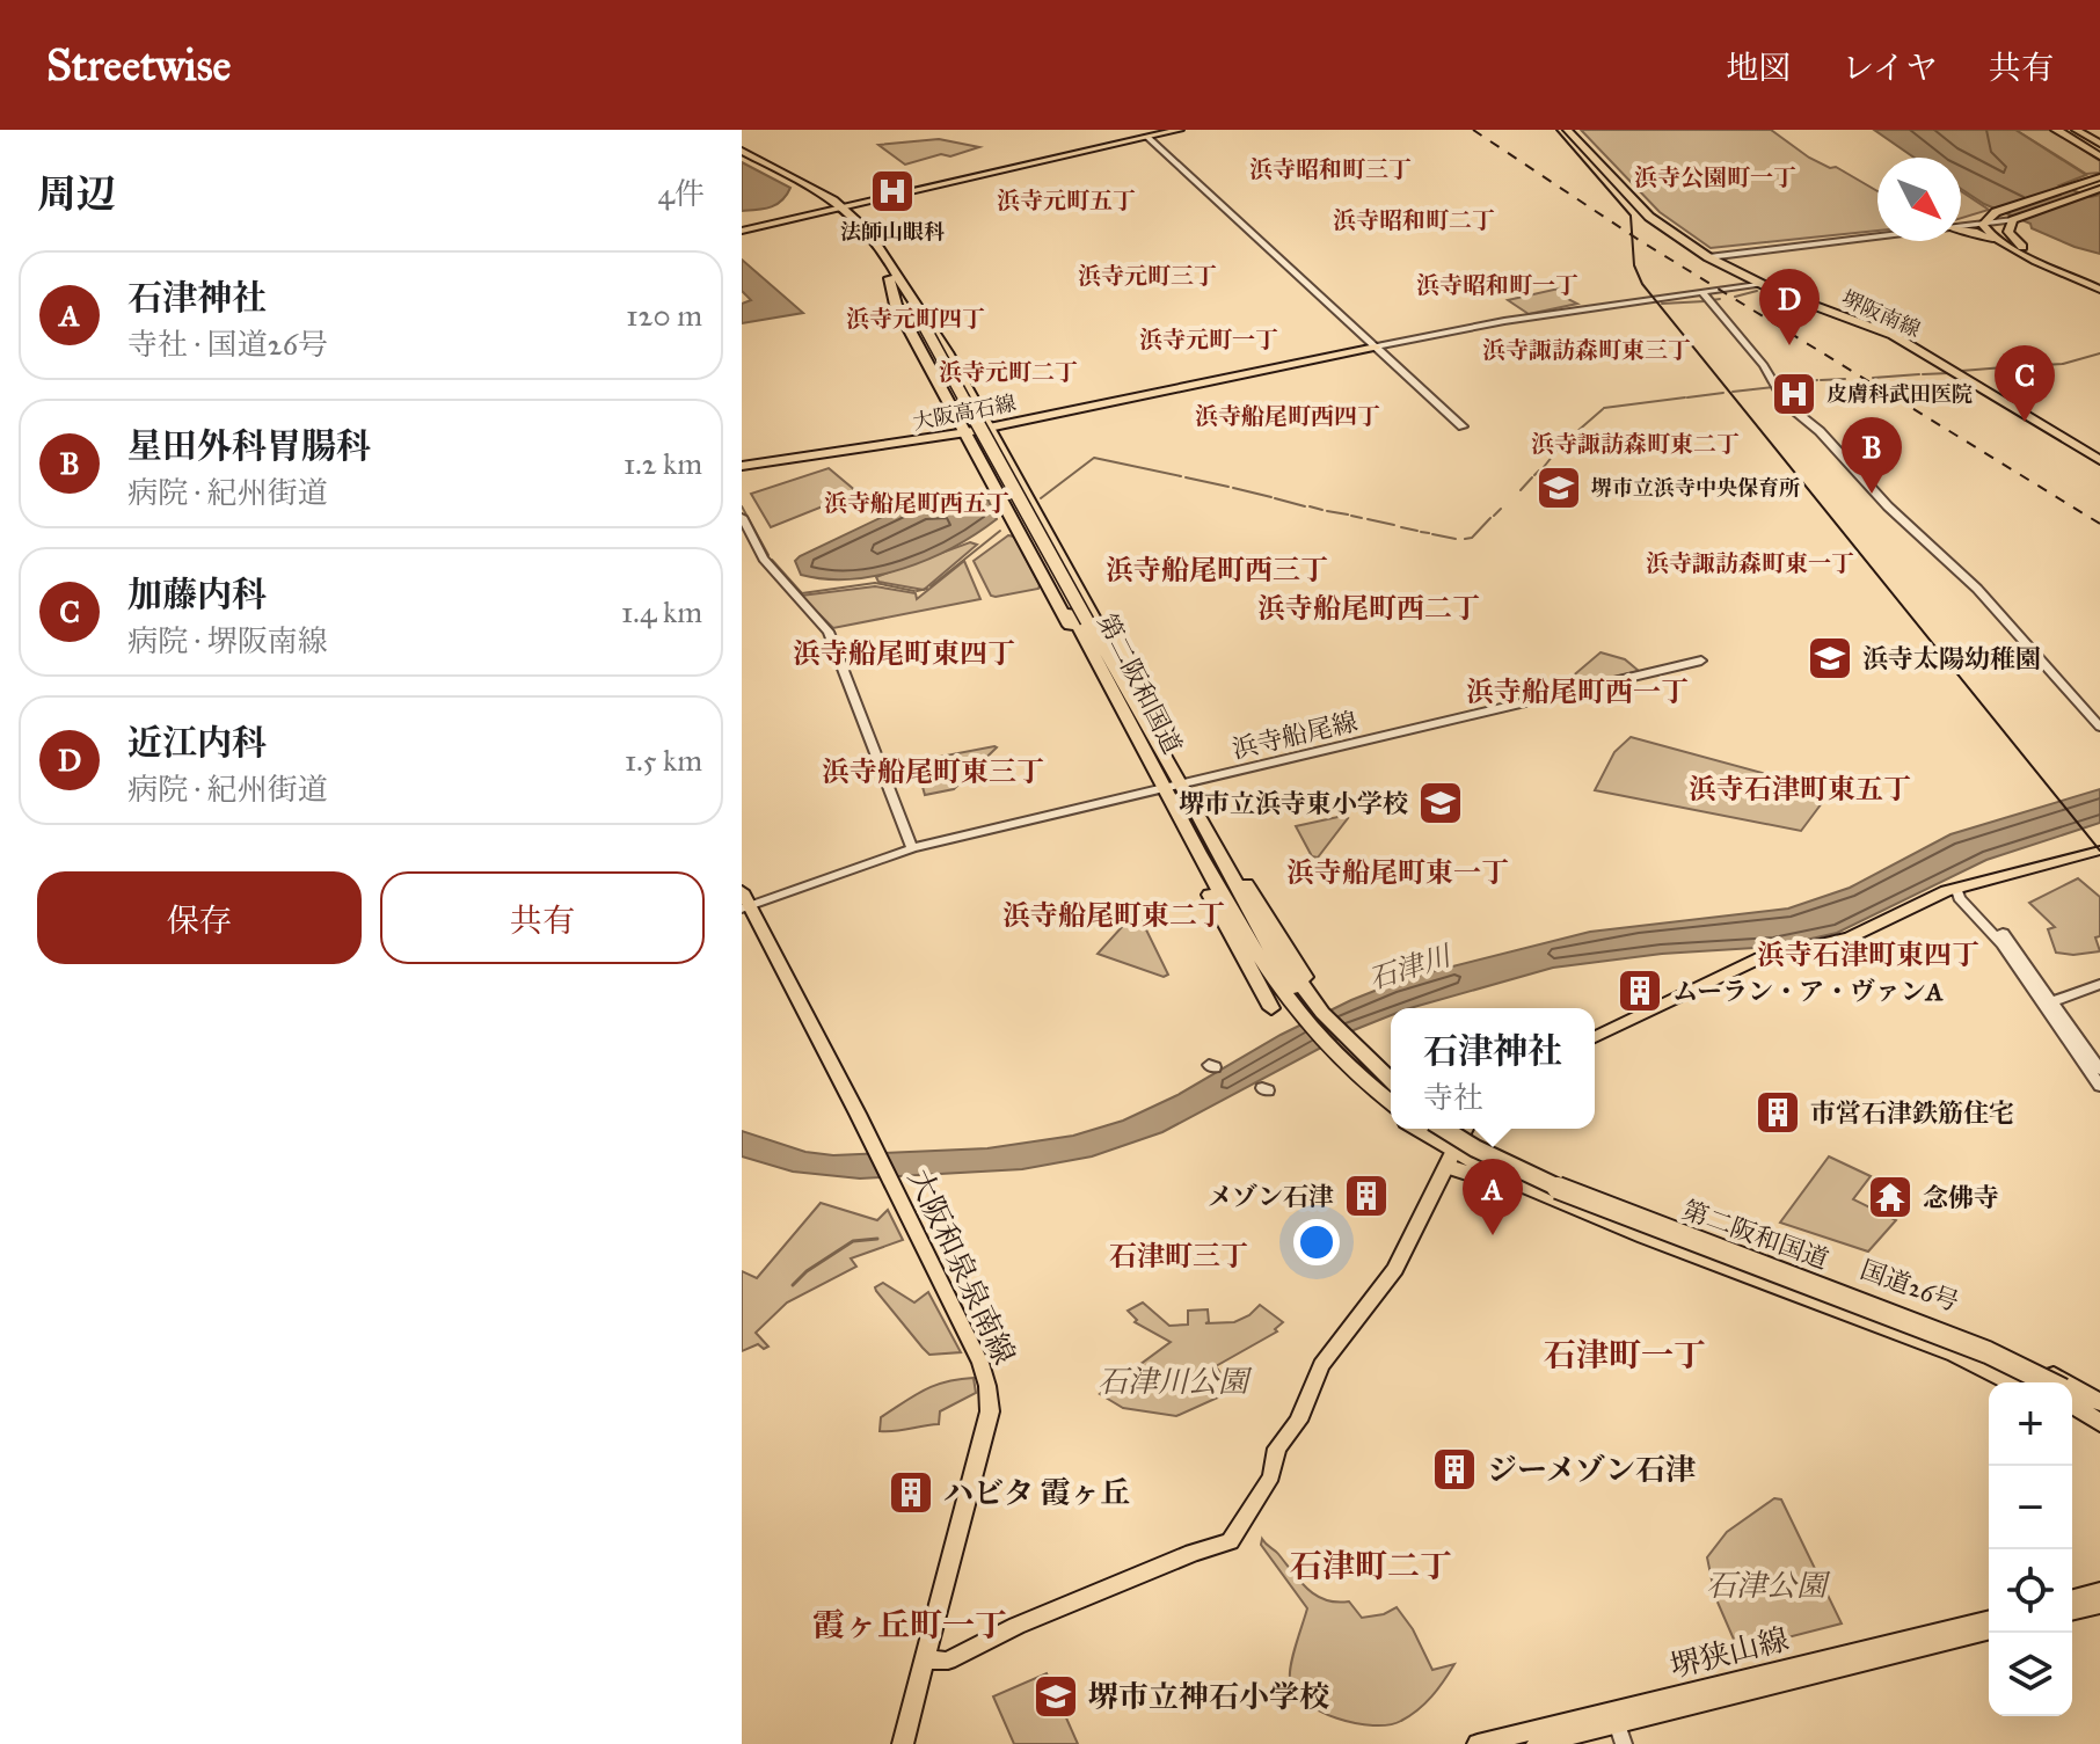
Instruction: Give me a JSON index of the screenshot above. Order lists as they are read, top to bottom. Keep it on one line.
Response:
{"streets":{"highway":["第二阪和国道","国道26号"],"main road":["堺阪南線","大阪高石線","大阪和泉泉南線","堺狭山線"],"street":["浜寺船尾線"]},"crossings":[["第二阪和国道","浜寺船尾線"],["浜寺船尾線","大阪和泉泉南線"]],"districts":["浜寺昭和町三丁","浜寺公園町一丁","浜寺元町五丁","浜寺昭和町二丁","浜寺元町三丁","浜寺昭和町一丁","浜寺元町四丁","浜寺元町一丁","浜寺諏訪森町東三丁","浜寺元町二丁","浜寺船尾町西四丁","浜寺諏訪森町東二丁","浜寺船尾町西五丁","浜寺諏訪森町東一丁","浜寺船尾町西三丁","浜寺船尾町西二丁","浜寺船尾町東四丁","浜寺船尾町西一丁","浜寺船尾町東三丁","浜寺石津町東五丁","浜寺船尾町東一丁","浜寺船尾町東二丁","浜寺石津町東四丁","石津町三丁","石津町一丁","石津町二丁","霞ヶ丘町一丁"],"water":["石津川"],"parks":["石津川公園","石津公園"],"places":{"hospital":["法師山眼科","皮膚科武田医院"],"school or university":["堺市立浜寺中央保育所","浜寺太陽幼稚園","堺市立浜寺東小学校","堺市立神石小学校"],"building":["ムーラン・ア・ヴァンA","市営石津鉄筋住宅","メゾン石津","ジーメゾン石津","ハビタ 霞ヶ丘"],"temple":["念佛寺"]},"north":"bottom right","page":{"header":"Streetwise","nav":["地図","レイヤ","共有"],"heading":["周辺","4件"],"list":[{"mark":"A","name":"石津神社","note":"寺社 · 国道26号","value":"120 m"},{"mark":"B","name":"星田外科胃腸科","note":"病院 · 紀州街道","value":"1.2 km"},{"mark":"C","name":"加藤内科","note":"病院 · 堺阪南線","value":"1.4 km"},{"mark":"D","name":"近江内科","note":"病院 · 紀州街道","value":"1.5 km"}],"pins":["D","C","B","A"],"buttons":["保存","共有"],"popup":["石津神社","寺社"],"map_buttons":["+","−"]}}
